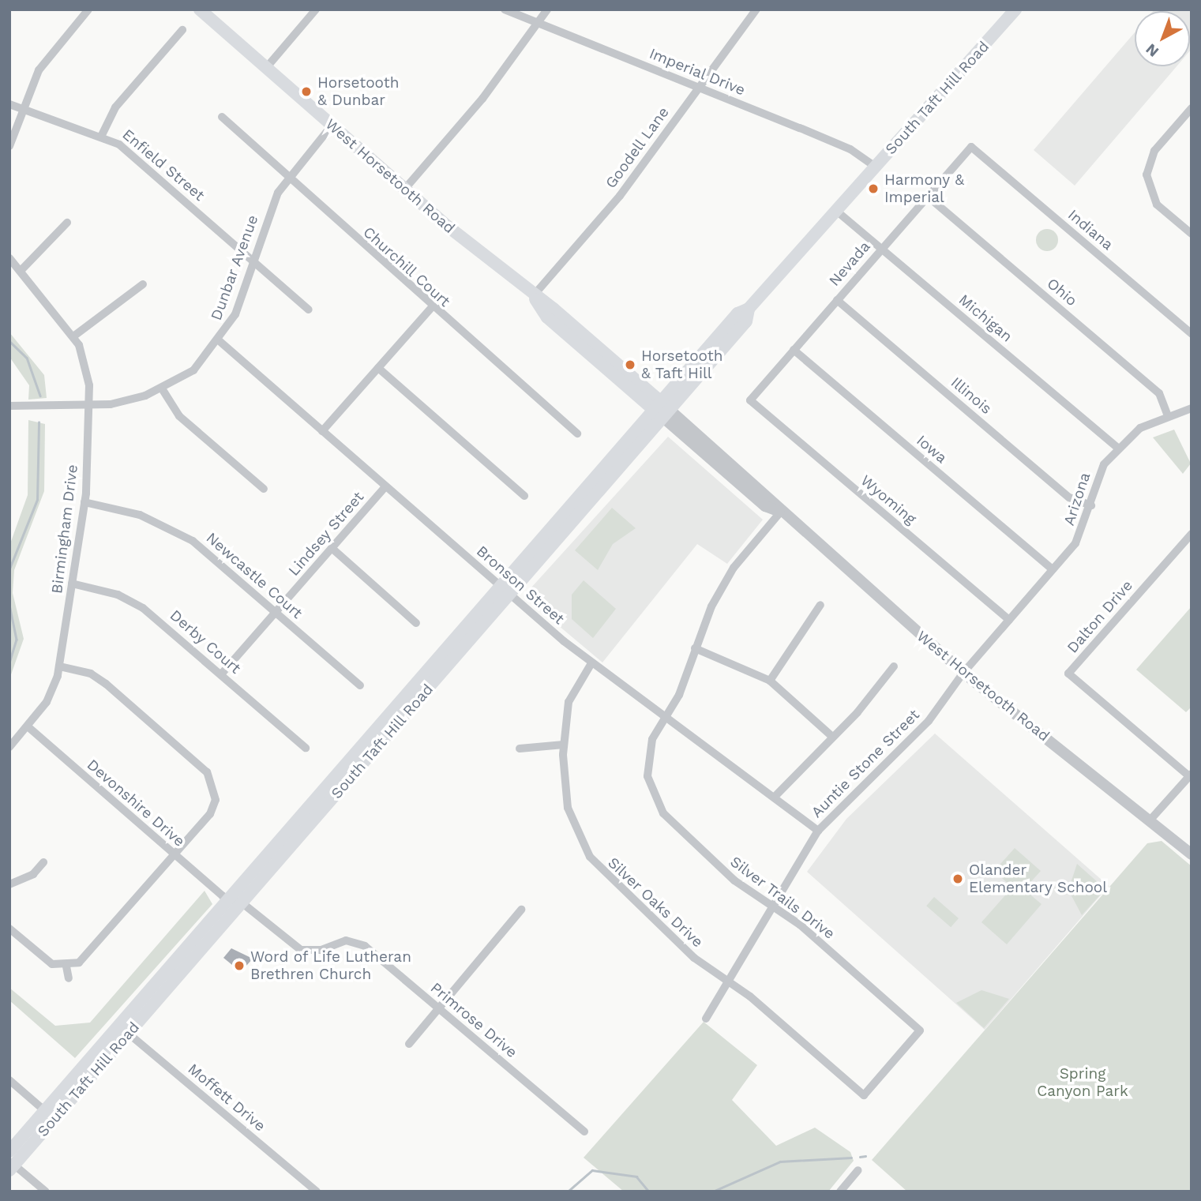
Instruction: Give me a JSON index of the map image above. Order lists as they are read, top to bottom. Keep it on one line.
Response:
{"streets":{"main road":["South Taft Hill Road","West Horsetooth Road"],"street":["Imperial Drive","Goodell Lane","Enfield Street","Indiana","Nevada","Churchill Court","Dunbar Avenue","Ohio","Michigan","Illinois","Iowa","Arizona","Wyoming","Birmingham Drive","Lindsey Street","Newcastle Court","Bronson Street","Dalton Drive","Derby Court","Auntie Stone Street","Devonshire Drive","Silver Trails Drive","Silver Oaks Drive","Primrose Drive","Moffett Drive"]},"crossings":[["Imperial Drive","South Taft Hill Road"],["Imperial Drive","Goodell Lane"],["South Taft Hill Road","West Horsetooth Road"],["South Taft Hill Road","Michigan"],["South Taft Hill Road","Bronson Street"],["South Taft Hill Road","Devonshire Drive"],["South Taft Hill Road","Primrose Drive"],["South Taft Hill Road","Moffett Drive"],["Goodell Lane","West Horsetooth Road"],["Enfield Street","Dunbar Avenue"],["West Horsetooth Road","Dunbar Avenue"],["West Horsetooth Road","Arizona"],["West Horsetooth Road","Auntie Stone Street"],["West Horsetooth Road","Silver Trails Drive"],["Indiana","Nevada"],["Nevada","Ohio"],["Nevada","Michigan"],["Nevada","Illinois"],["Nevada","Iowa"],["Nevada","Wyoming"],["Churchill Court","Dunbar Avenue"],["Dunbar Avenue","Birmingham Drive"],["Dunbar Avenue","Bronson Street"],["Ohio","Arizona"],["Michigan","Arizona"],["Illinois","Arizona"],["Iowa","Arizona"],["Arizona","Wyoming"],["Arizona","Auntie Stone Street"],["Birmingham Drive","Newcastle Court"],["Birmingham Drive","Derby Court"],["Birmingham Drive","Devonshire Drive"],["Lindsey Street","Newcastle Court"],["Lindsey Street","Bronson Street"],["Lindsey Street","Derby Court"],["Bronson Street","Auntie Stone Street"],["Bronson Street","Silver Trails Drive"],["Bronson Street","Silver Oaks Drive"],["Auntie Stone Street","Silver Trails Drive"],["Auntie Stone Street","Silver Oaks Drive"],["Devonshire Drive","Primrose Drive"],["Silver Trails Drive","Silver Oaks Drive"]],"parks":["Spring Canyon Park"],"places":["Horsetooth & Dunbar","Harmony & Imperial","Horsetooth & Taft Hill","Olander Elementary School","Word of Life Lutheran Brethren Church"],"north":"bottom left"}
